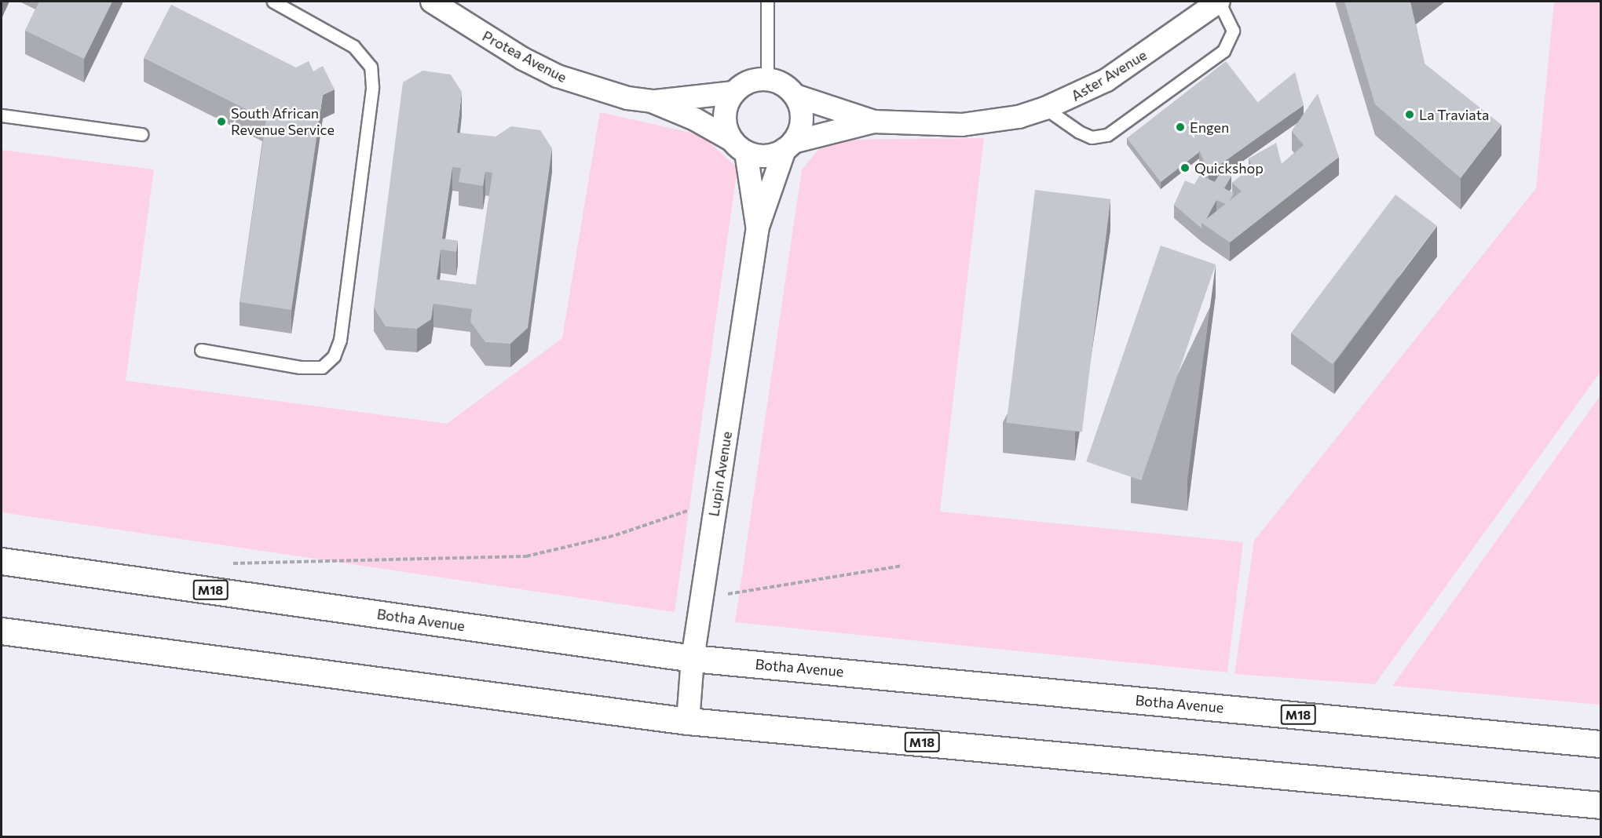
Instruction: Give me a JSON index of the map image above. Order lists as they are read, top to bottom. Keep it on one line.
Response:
{"streets":{"main road":["M18","Botha Avenue"],"street":["Protea Avenue","Aster Avenue","Lupin Avenue"]},"crossings":[["Protea Avenue","Aster Avenue"],["Protea Avenue","Lupin Avenue"],["Aster Avenue","Lupin Avenue"],["Lupin Avenue","M18"],["Lupin Avenue","Botha Avenue"]],"places":["La Traviata","South African Revenue Service","Engen","Quickshop"]}
